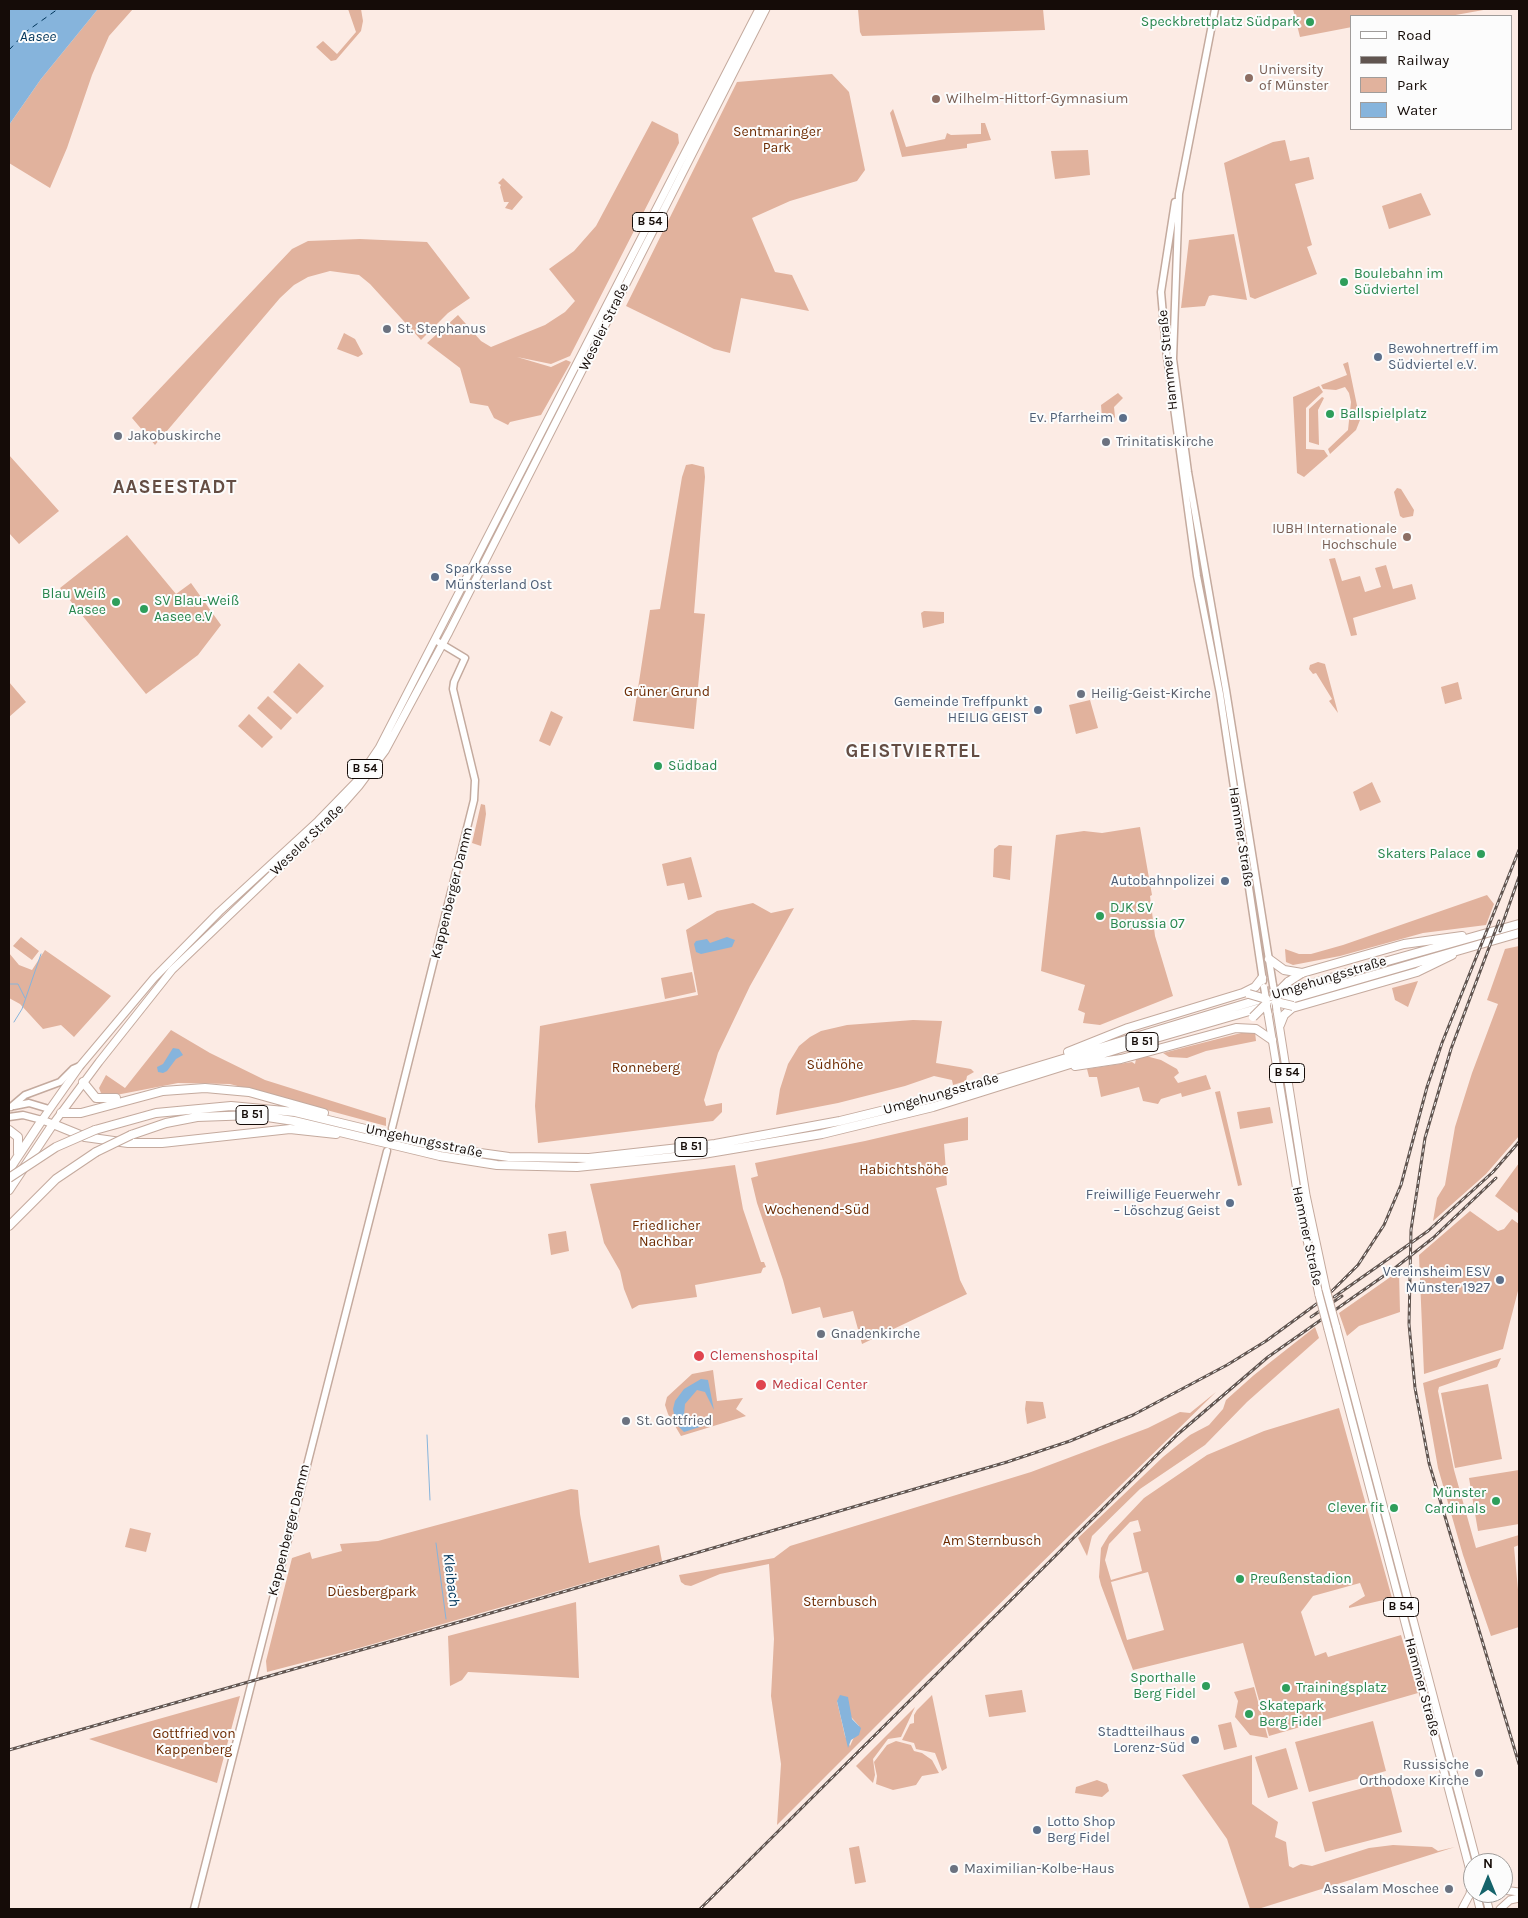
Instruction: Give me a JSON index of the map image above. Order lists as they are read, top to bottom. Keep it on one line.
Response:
{"streets":{"highway":["Umgehungsstraße","B 51"],"main road":["B 54","Weseler Straße","Hammer Straße","Kappenberger Damm"]},"crossings":[["B 54","Weseler Straße"],["Weseler Straße","Kappenberger Damm"],["Umgehungsstraße","B 51"]],"districts":["AASEESTADT","GEISTVIERTEL"],"water":["Aasee","Kleibach"],"parks":["Sentmaringer Park","Grüner Grund","Südhöhe","Ronneberg","Habichtshöhe","Wochenend-Süd","Friedlicher Nachbar","Am Sternbusch","Düesbergpark","Sternbusch","Gottfried von Kappenberg"],"places":["Speckbrettplatz Südpark","University of Münster","Wilhelm-Hittorf-Gymnasium","Boulebahn im Südviertel","St. Stephanus","Bewohnertreff im Südviertel e.V.","Ballspielplatz","Ev. Pfarrheim","Jakobuskirche","Trinitatiskirche","IUBH Internationale Hochschule","Sparkasse Münsterland Ost","Blau Weiß Aasee","SV Blau-Weiß Aasee e.V","Heilig-Geist-Kirche","Gemeinde Treffpunkt HEILIG GEIST","Südbad","Skaters Palace","Autobahnpolizei","DJK SV Borussia 07","Freiwillige Feuerwehr – Löschzug Geist","Vereinsheim ESV Münster 1927","Gnadenkirche","Clemenshospital","Medical Center","St. Gottfried","Münster Cardinals","Clever fit","Preußenstadion","Sporthalle Berg Fidel","Trainingsplatz","Skatepark Berg Fidel","Stadtteilhaus Lorenz-Süd","Russische Orthodoxe Kirche","Lotto Shop Berg Fidel","Maximilian-Kolbe-Haus","Assalam Moschee"],"legend":["Road","Railway","Park","Water"],"north":"top"}
